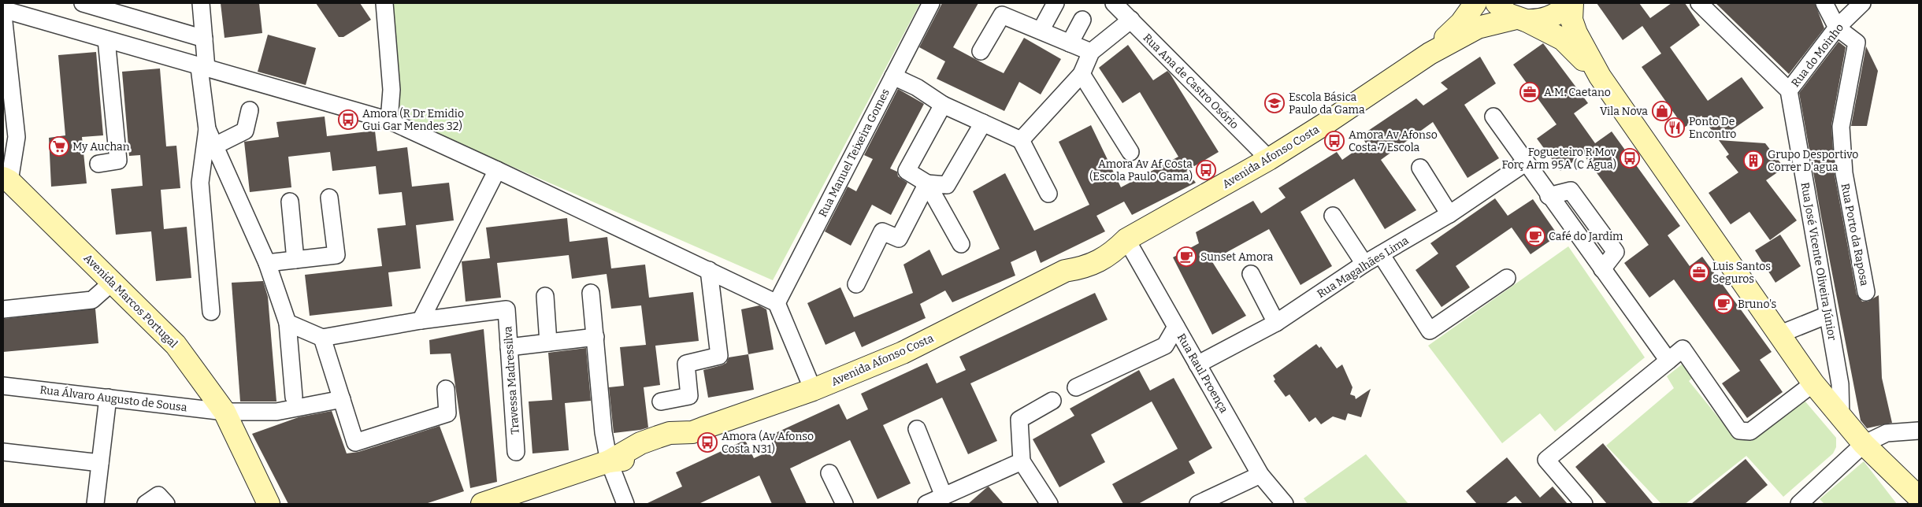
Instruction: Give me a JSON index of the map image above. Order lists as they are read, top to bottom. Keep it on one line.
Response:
{"streets":{"main road":["Avenida Afonso Costa","Avenida Marcos Portugal"],"street":["Rua do Moinho","Rua Ana de Castro Osório","Rua Manuel Teixeira Gomes","Rua Porto da Raposa","Rua José Vicente Oliveira Júnior","Rua Magalhães Lima","Rua Raul Proença","Travessa Madressilva","Rua Álvaro Augusto de Sousa"]},"crossings":[["Rua do Moinho","Rua Porto da Raposa"],["Rua do Moinho","Rua José Vicente Oliveira Júnior"],["Rua Ana de Castro Osório","Avenida Afonso Costa"],["Avenida Afonso Costa","Rua Raul Proença"],["Rua Magalhães Lima","Rua Raul Proença"],["Avenida Marcos Portugal","Rua Álvaro Augusto de Sousa"]],"places":{"office":["A.M. Caetano","Luis Santos Seguros"],"school or university":["Escola Básica Paulo da Gama"],"shop":["Vila Nova"],"bus stop":["Amora (R Dr Emidio Gui Gar Mendes 32)","Amora Av Afonso Costa 7 Escola","Fogueteiro R Mov Forç Arm 95A (C Água)","Amora Av Af Costa (Escola Paulo Gama)","Amora (Av Afonso Costa N31)"],"restaurant":["Ponto De Encontro"],"supermarket":["My Auchan"],"building":["Grupo Desportivo Correr D'agua"],"cafe":["Café do Jardim","Sunset Amora","Bruno's"]}}
